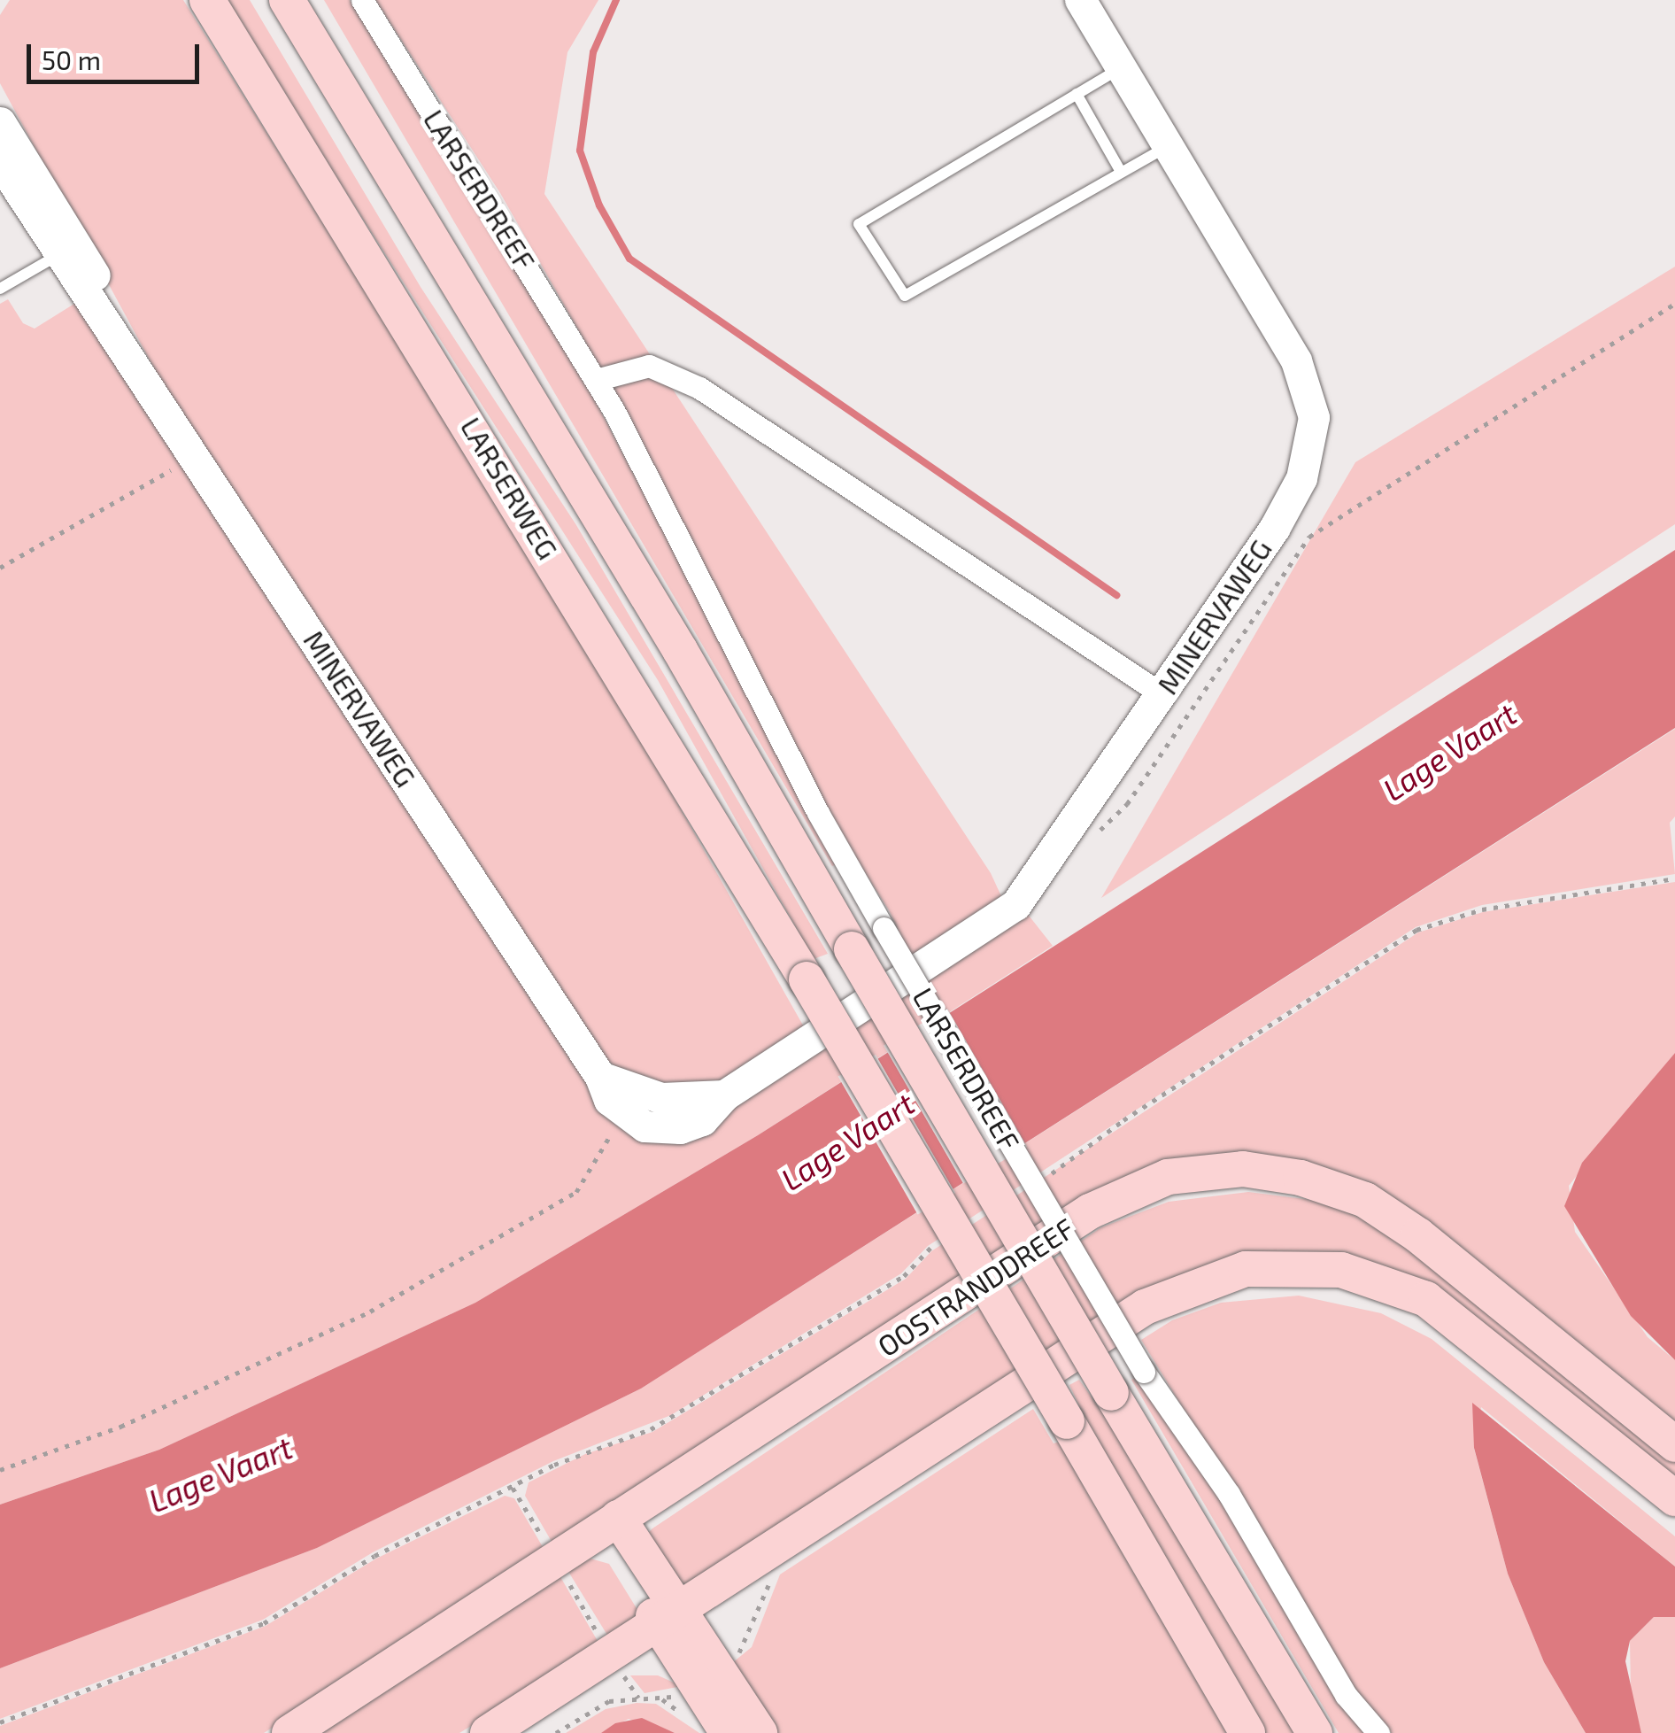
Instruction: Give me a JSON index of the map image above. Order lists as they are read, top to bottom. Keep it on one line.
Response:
{"streets":{"main road":["LARSERDREEF","LARSERWEG","OOSTRANDDREEF"],"street":["MINERVAWEG"]},"crossings":[["LARSERDREEF","LARSERWEG"]],"water":["Lage Vaart"],"scale_bar":"50 m"}
